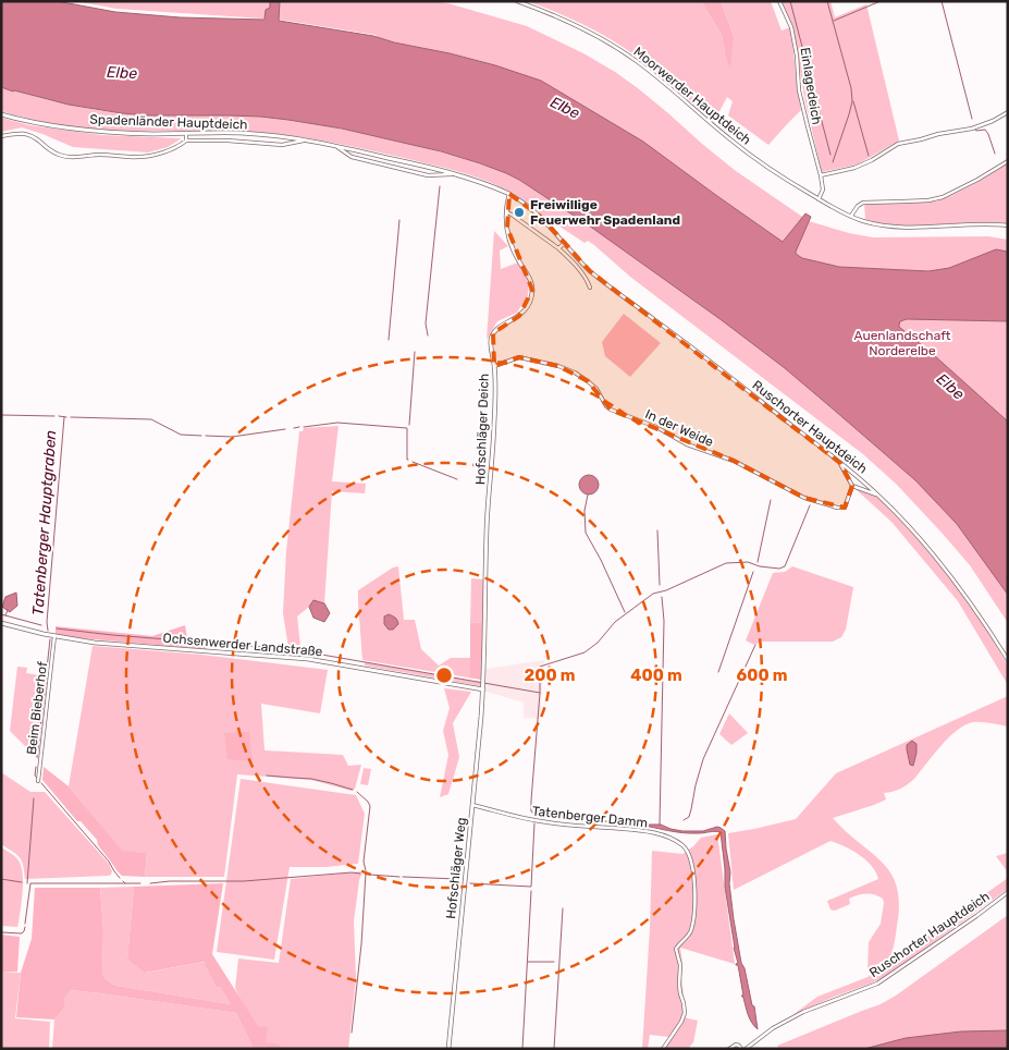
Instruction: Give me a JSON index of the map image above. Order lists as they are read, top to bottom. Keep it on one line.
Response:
{"streets":{"street":["Einlagedeich","Moorwerder Hauptdeich","Spadenländer Hauptdeich","Ruschorter Hauptdeich","In der Weide","Hofschläger Deich","Ochsenwerder Landstraße","Beim Bieberhof","Tatenberger Damm","Hofschläger Weg"]},"crossings":[["Spadenländer Hauptdeich","Ruschorter Hauptdeich"],["Spadenländer Hauptdeich","Hofschläger Deich"],["Ruschorter Hauptdeich","Hofschläger Deich"],["In der Weide","Hofschläger Deich"],["Hofschläger Deich","Ochsenwerder Landstraße"],["Hofschläger Deich","Hofschläger Weg"],["Ochsenwerder Landstraße","Beim Bieberhof"],["Ochsenwerder Landstraße","Hofschläger Weg"],["Tatenberger Damm","Hofschläger Weg"]],"water":["Elbe","Tatenberger Hauptgraben"],"parks":["Auenlandschaft Norderelbe"],"places":["Freiwillige Feuerwehr Spadenland"],"rings":["200 m","400 m","600 m"]}
